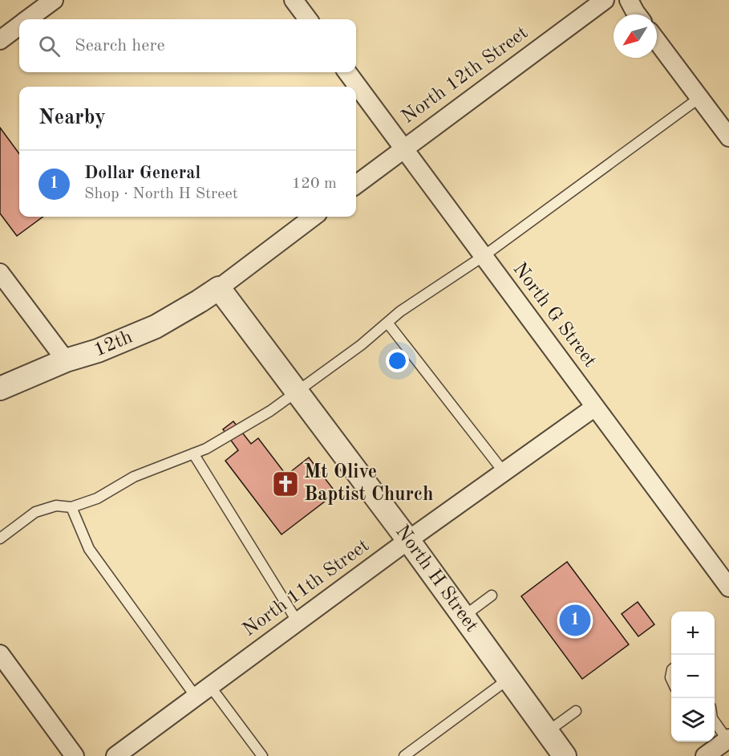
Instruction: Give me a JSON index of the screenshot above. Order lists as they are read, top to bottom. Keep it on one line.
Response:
{"streets":{"street":["North 12th Street","North G Street","12th","North H Street","North 11th Street"]},"crossings":[["North 12th Street","North G Street"],["North G Street","North 11th Street"],["12th","North H Street"],["North H Street","North 11th Street"]],"places":{"church":["Mt Olive Baptist Church"]},"north":"bottom left","page":{"search":"Search here","heading":"Nearby","list":[{"mark":"1","name":"Dollar General","note":"Shop · North H Street","value":"120 m"}],"pins":"1","map_buttons":["+","−"]}}
